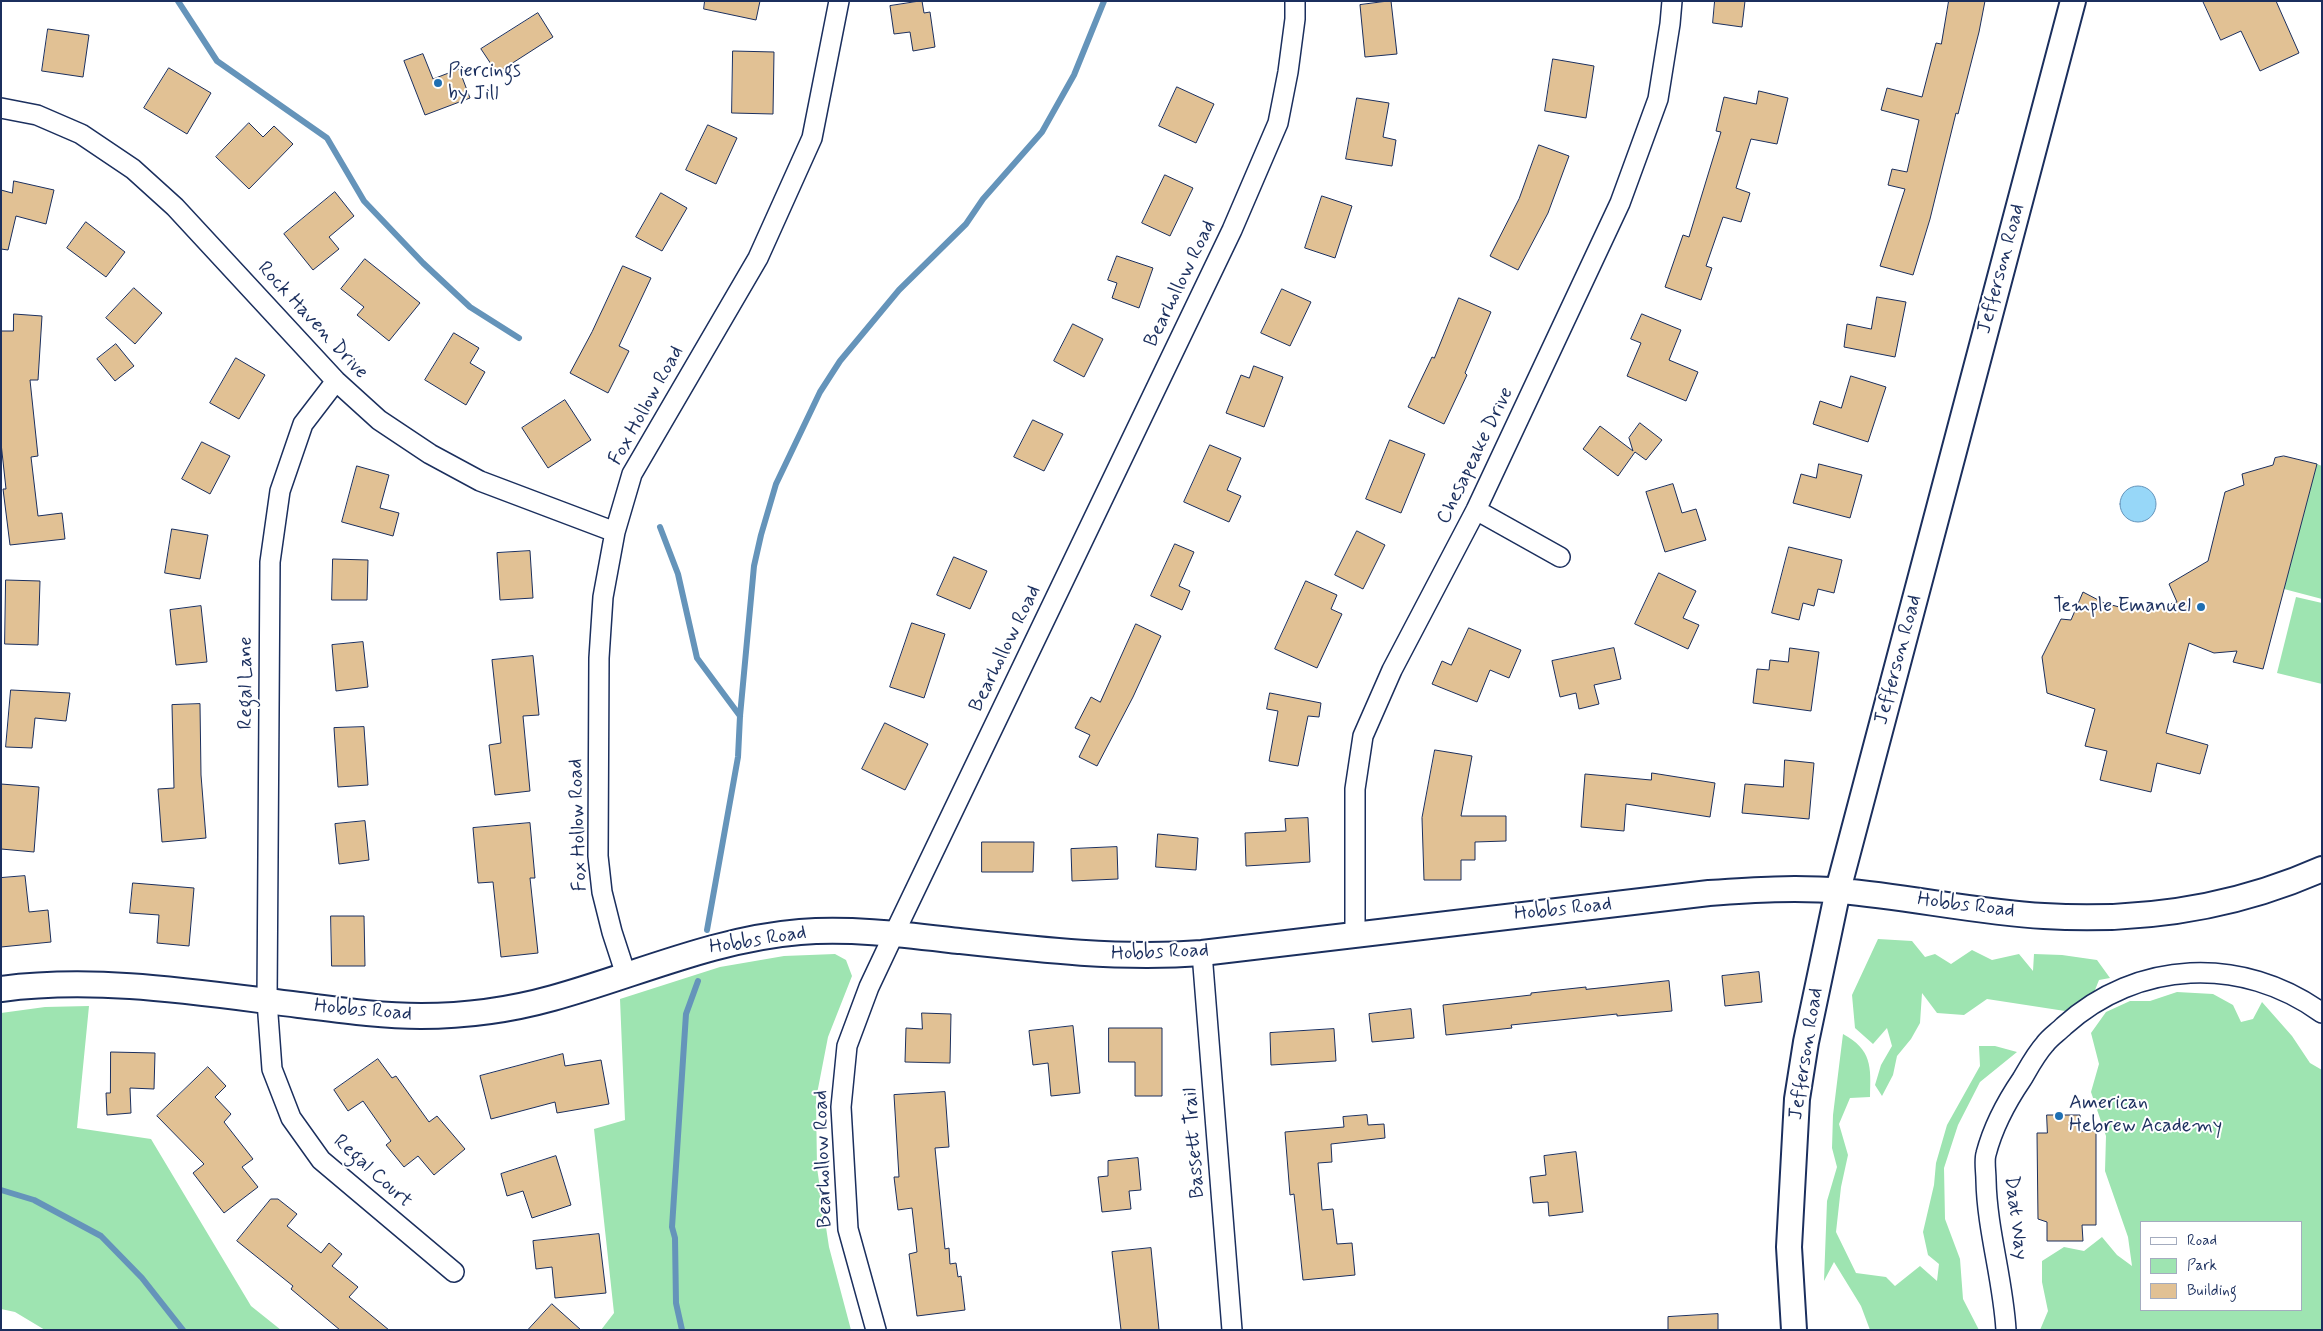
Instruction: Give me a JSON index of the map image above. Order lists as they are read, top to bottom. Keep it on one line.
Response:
{"streets":{"street":["Jefferson Road","Bearhollow Road","Rock Haven Drive","Fox Hollow Road","Chesapeake Drive","Regal Lane","Hobbs Road","Bassett Trail","Regal Court","Daat Way"]},"crossings":[["Jefferson Road","Hobbs Road"],["Bearhollow Road","Hobbs Road"],["Rock Haven Drive","Fox Hollow Road"],["Rock Haven Drive","Regal Lane"],["Fox Hollow Road","Hobbs Road"],["Chesapeake Drive","Hobbs Road"],["Regal Lane","Hobbs Road"],["Regal Lane","Regal Court"],["Hobbs Road","Bassett Trail"],["Hobbs Road","Regal Court"]],"places":["Piercings by Jill","Temple Emanuel","American Hebrew Academy"],"legend":["Road","Park","Building"]}
